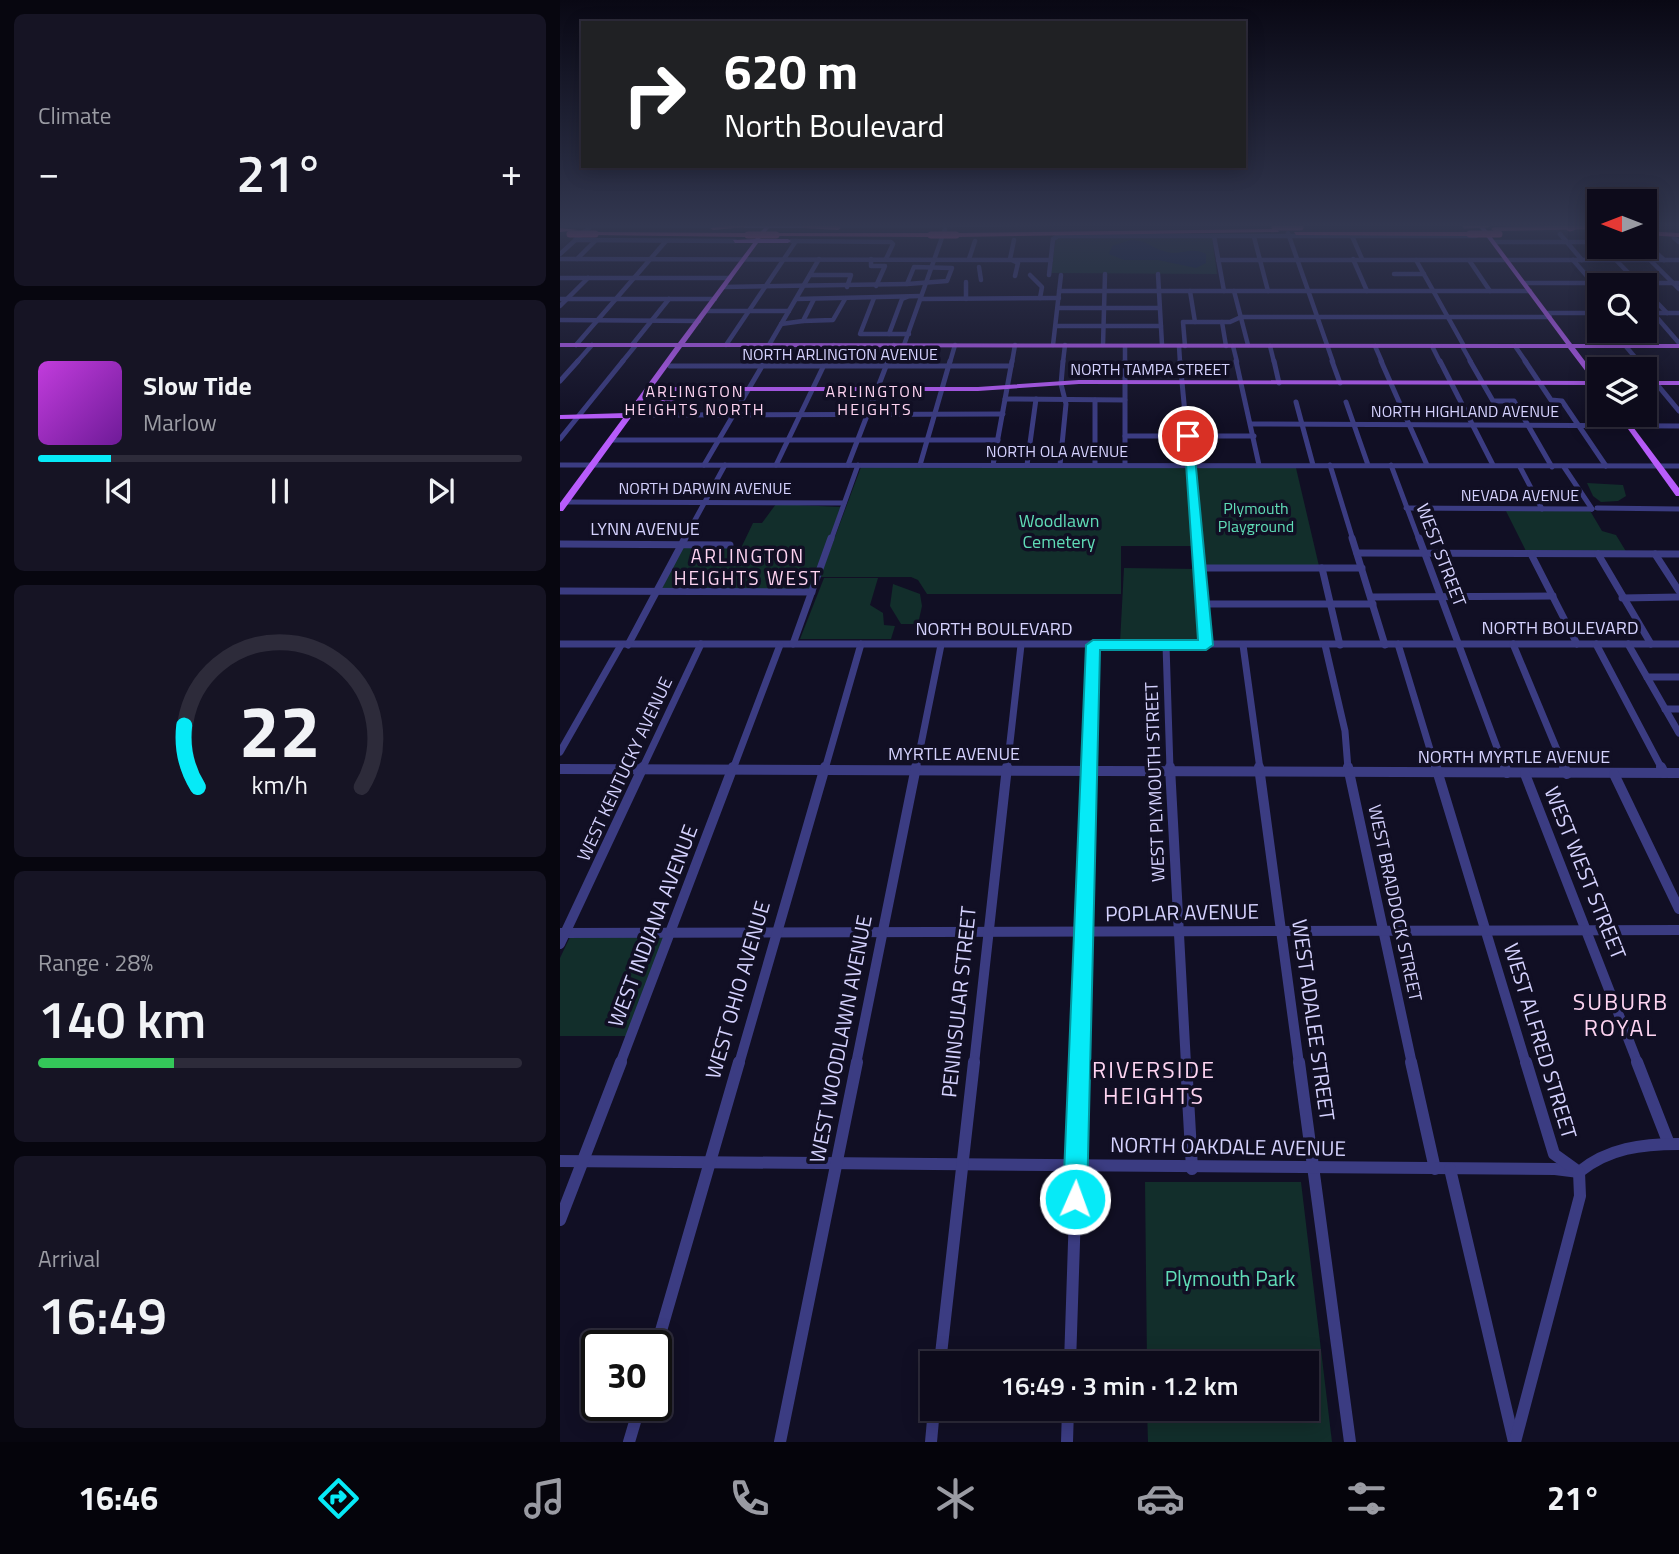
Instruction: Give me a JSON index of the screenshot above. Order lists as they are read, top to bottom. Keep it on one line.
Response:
{"streets":{"main road":["NORTH TAMPA STREET"],"street":["NORTH ARLINGTON AVENUE","NORTH HIGHLAND AVENUE","NORTH OLA AVENUE","NORTH DARWIN AVENUE","NEVADA AVENUE","LYNN AVENUE","WEST STREET","NORTH BOULEVARD","MYRTLE AVENUE","NORTH MYRTLE AVENUE","WEST KENTUCKY AVENUE","WEST PLYMOUTH STREET","WEST WEST STREET","WEST BRADDOCK STREET","POPLAR AVENUE","WEST INDIANA AVENUE","WEST OHIO AVENUE","PENINSULAR STREET","WEST ADALEE STREET","WEST WOODLAWN AVENUE","WEST ALFRED STREET","NORTH OAKDALE AVENUE"]},"crossings":[["NORTH OLA AVENUE","WEST STREET"],["NEVADA AVENUE","WEST STREET"],["WEST STREET","NORTH BOULEVARD"],["WEST STREET","NORTH MYRTLE AVENUE"],["NORTH BOULEVARD","WEST KENTUCKY AVENUE"],["NORTH BOULEVARD","WEST PLYMOUTH STREET"],["NORTH BOULEVARD","WEST BRADDOCK STREET"],["NORTH BOULEVARD","WEST INDIANA AVENUE"],["NORTH BOULEVARD","WEST OHIO AVENUE"],["NORTH BOULEVARD","PENINSULAR STREET"],["NORTH BOULEVARD","WEST ADALEE STREET"],["NORTH BOULEVARD","WEST WOODLAWN AVENUE"],["NORTH BOULEVARD","WEST ALFRED STREET"],["MYRTLE AVENUE","NORTH MYRTLE AVENUE"],["MYRTLE AVENUE","WEST KENTUCKY AVENUE"],["MYRTLE AVENUE","WEST PLYMOUTH STREET"],["MYRTLE AVENUE","WEST BRADDOCK STREET"],["MYRTLE AVENUE","WEST INDIANA AVENUE"],["MYRTLE AVENUE","WEST OHIO AVENUE"],["MYRTLE AVENUE","PENINSULAR STREET"],["MYRTLE AVENUE","WEST ADALEE STREET"],["MYRTLE AVENUE","WEST WOODLAWN AVENUE"],["NORTH MYRTLE AVENUE","WEST WEST STREET"],["NORTH MYRTLE AVENUE","WEST BRADDOCK STREET"],["NORTH MYRTLE AVENUE","WEST ALFRED STREET"],["WEST KENTUCKY AVENUE","POPLAR AVENUE"],["WEST PLYMOUTH STREET","POPLAR AVENUE"],["WEST PLYMOUTH STREET","NORTH OAKDALE AVENUE"],["WEST WEST STREET","POPLAR AVENUE"],["WEST BRADDOCK STREET","POPLAR AVENUE"],["WEST BRADDOCK STREET","NORTH OAKDALE AVENUE"],["POPLAR AVENUE","WEST INDIANA AVENUE"],["POPLAR AVENUE","WEST OHIO AVENUE"],["POPLAR AVENUE","PENINSULAR STREET"],["POPLAR AVENUE","WEST ADALEE STREET"],["POPLAR AVENUE","WEST WOODLAWN AVENUE"],["POPLAR AVENUE","WEST ALFRED STREET"],["WEST INDIANA AVENUE","NORTH OAKDALE AVENUE"],["WEST OHIO AVENUE","NORTH OAKDALE AVENUE"],["PENINSULAR STREET","NORTH OAKDALE AVENUE"],["WEST ADALEE STREET","NORTH OAKDALE AVENUE"],["WEST WOODLAWN AVENUE","NORTH OAKDALE AVENUE"],["WEST ALFRED STREET","NORTH OAKDALE AVENUE"]],"districts":["ARLINGTON HEIGHTS NORTH","ARLINGTON HEIGHTS","ARLINGTON HEIGHTS WEST","SUBURB ROYAL","RIVERSIDE HEIGHTS"],"parks":["Plymouth Playground","Woodlawn Cemetery","Plymouth Park"],"north":"left","page":{"tile":["Climate",["Range · 28%","140 km"],["Arrival","16:49"]],"turn":["620 m","North Boulevard"],"heat":["−","21°","+"],"song":["Slow Tide","Marlow"],"limit":"30","trip":"16:49 · 3 min · 1.2 km","tabs":["16:46","21°"],"gauge":["22","km/h"]}}
